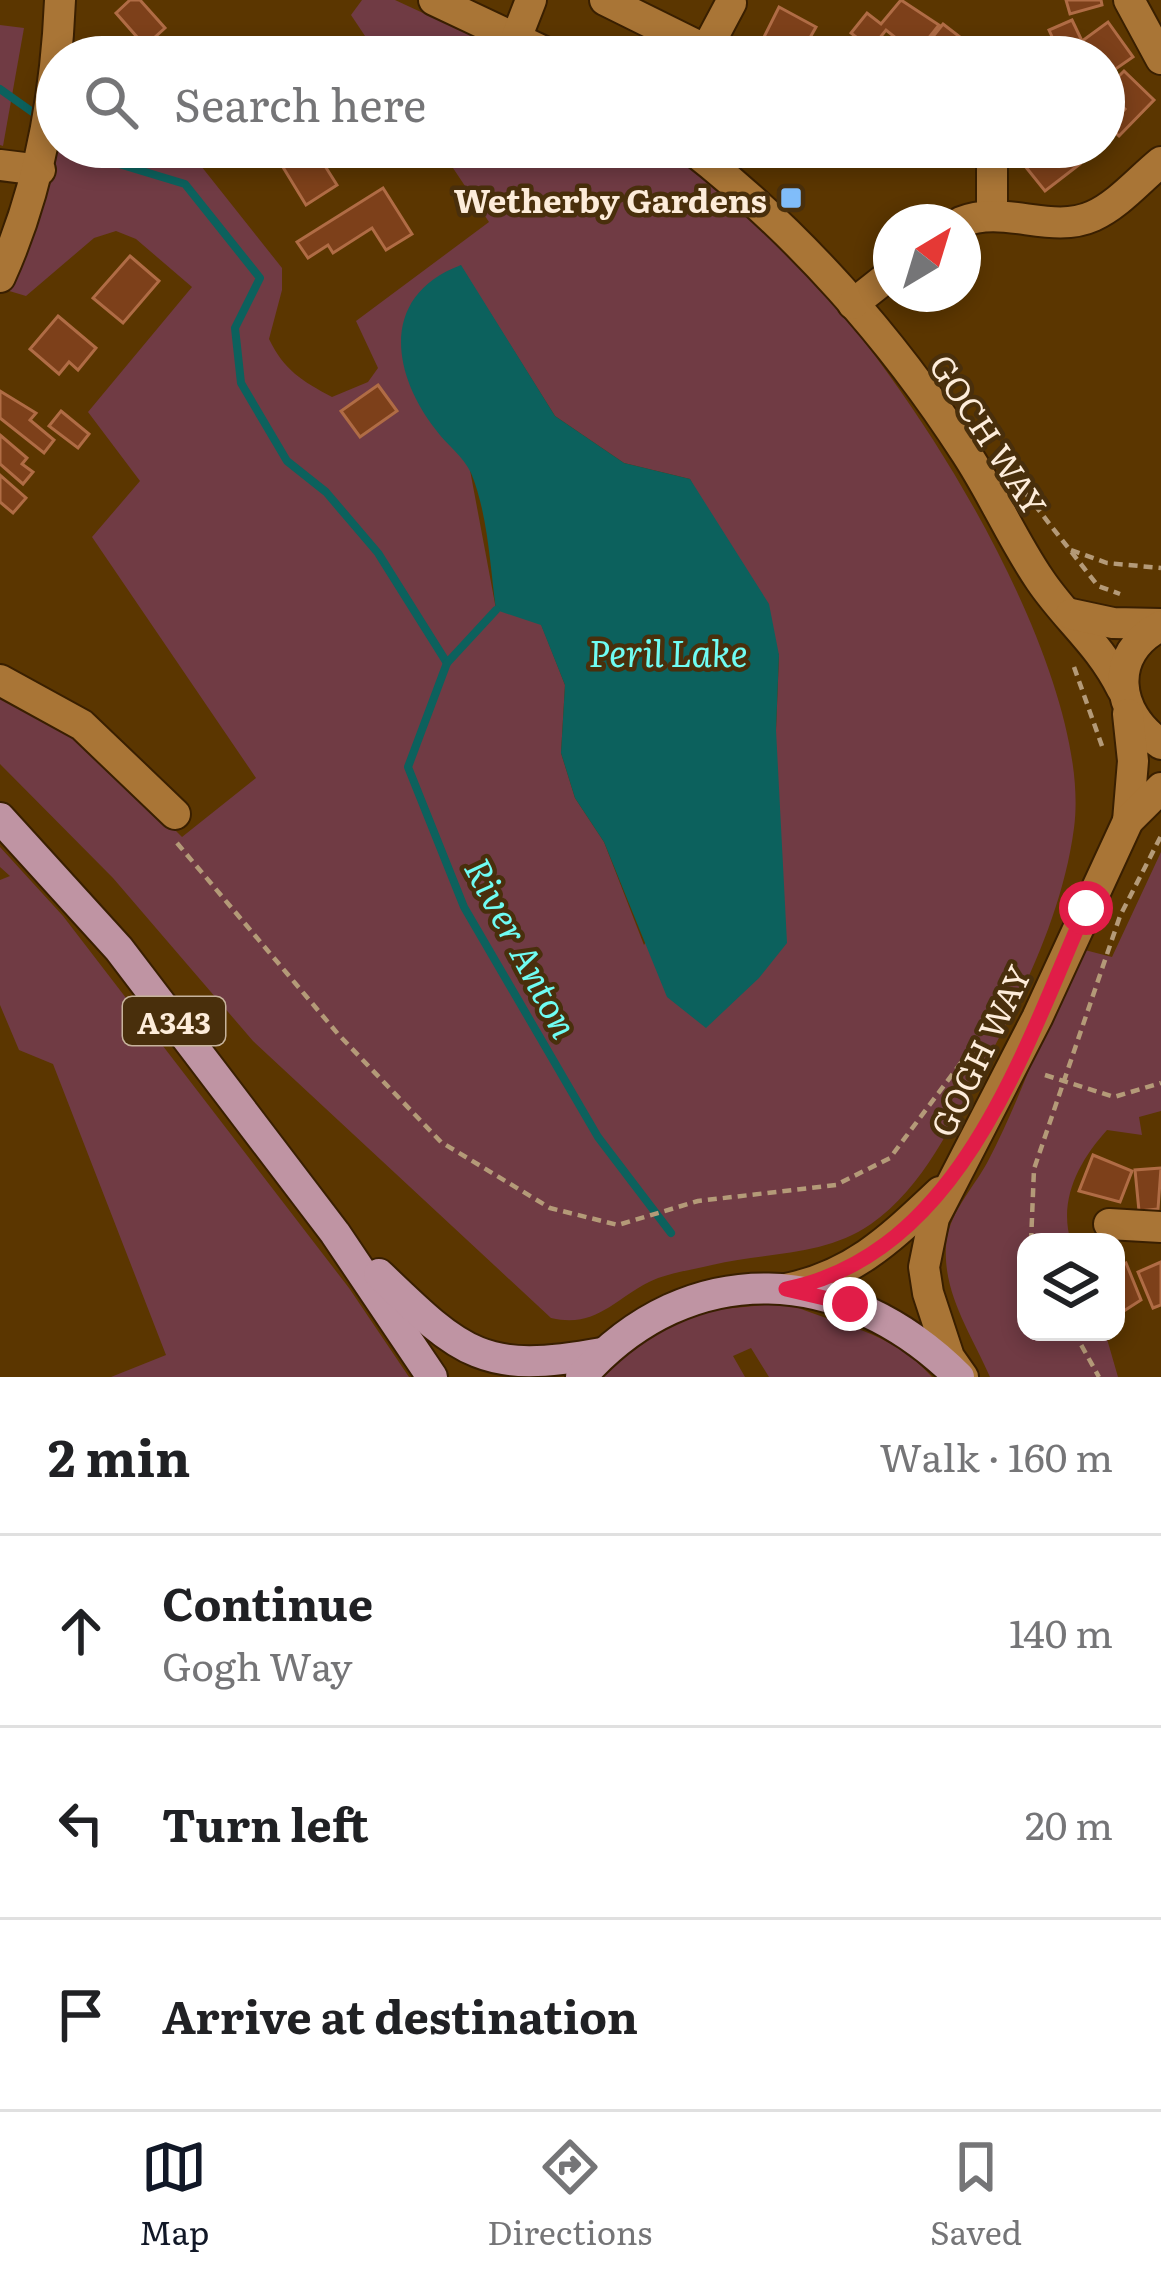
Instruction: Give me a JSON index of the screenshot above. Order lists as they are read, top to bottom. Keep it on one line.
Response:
{"streets":{"main road":["A343"],"street":["GOCH WAY","GOGH WAY"]},"crossings":[["GOCH WAY","GOGH WAY"],["A343","GOGH WAY"]],"water":["Peril Lake","River Anton"],"places":{"transit":["Wetherby Gardens"]},"north":"top right","page":{"search":"Search here","heading":["2 min","Walk · 160 m"],"list":[["Continue","Gogh Way","140 m"],["Turn left","20 m"],"Arrive at destination"],"nav":["Map","Directions","Saved"]}}
